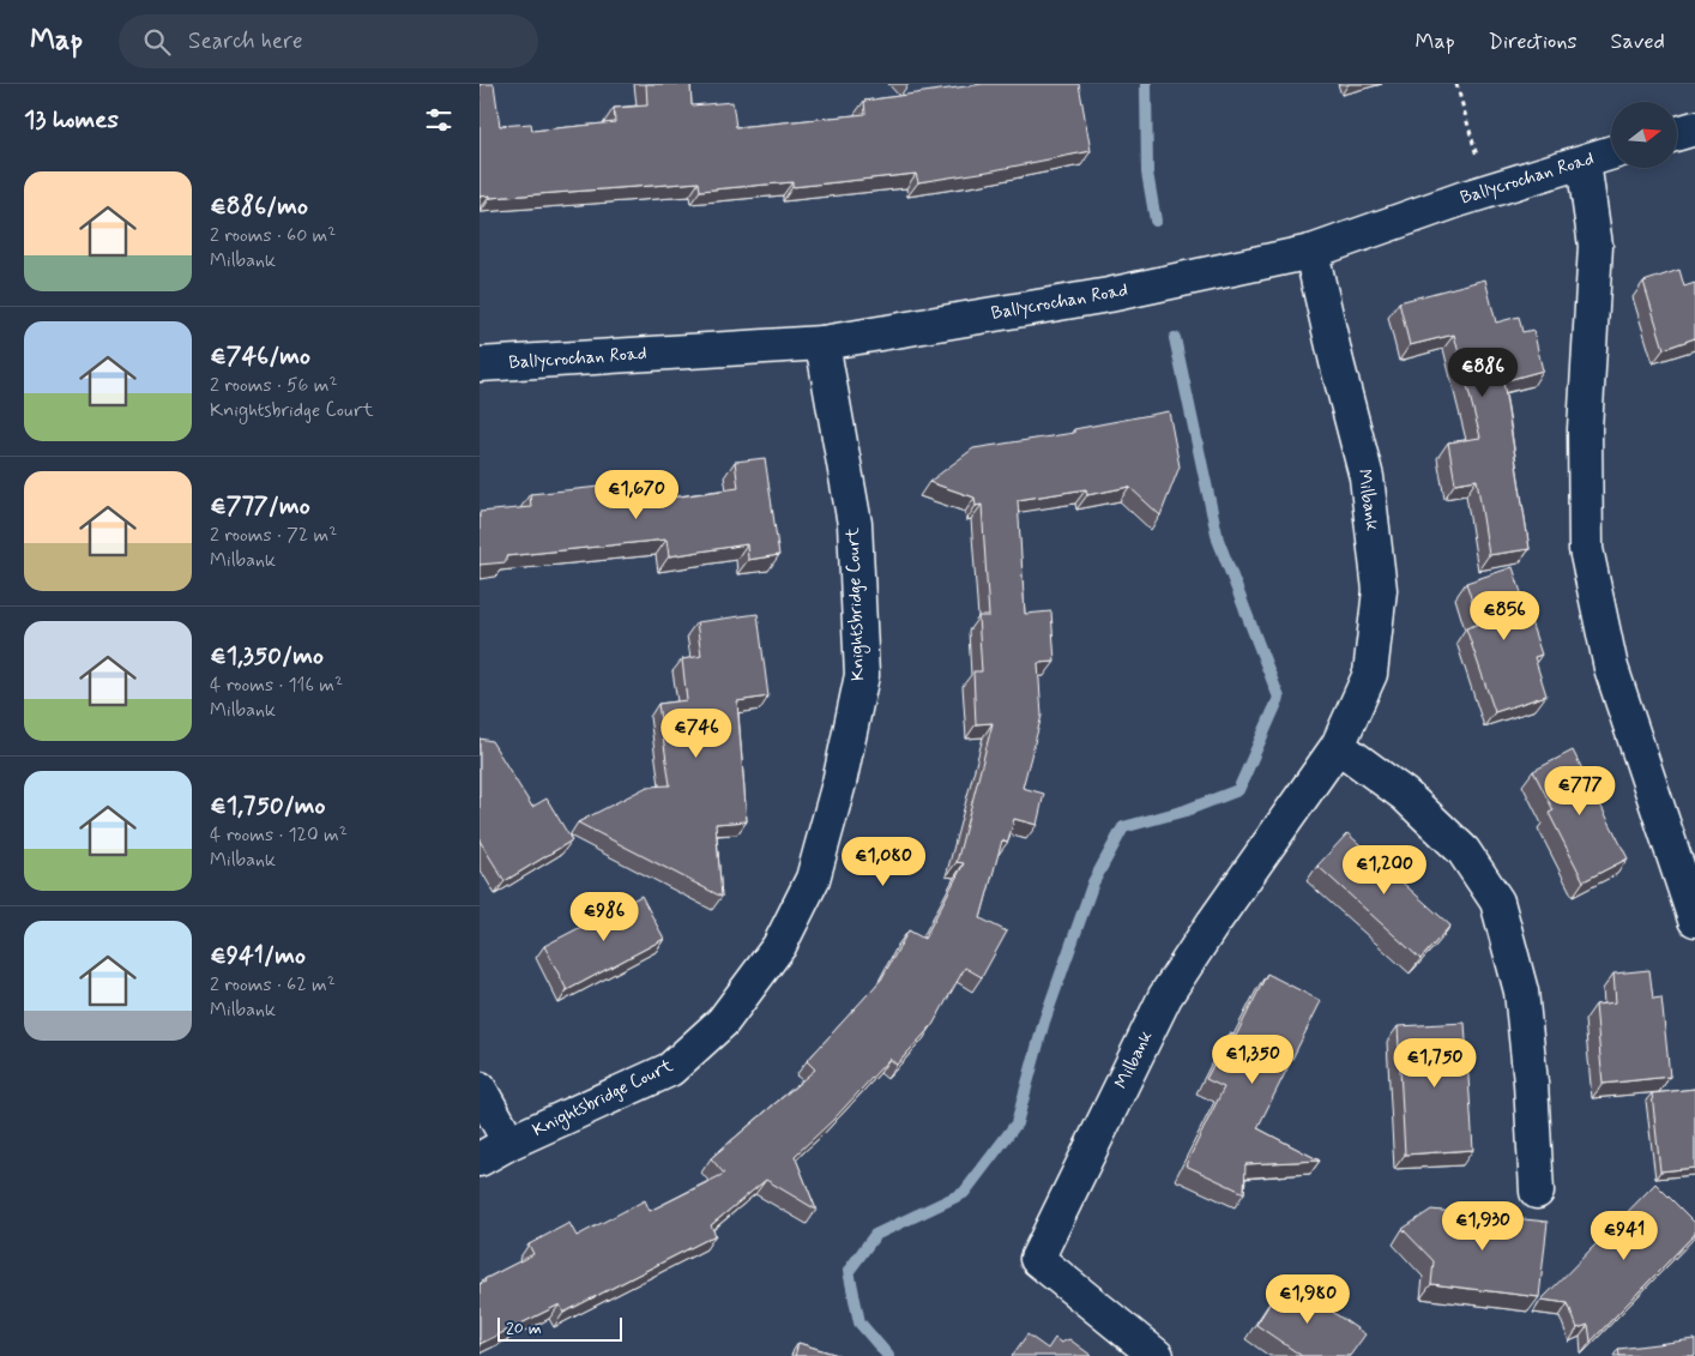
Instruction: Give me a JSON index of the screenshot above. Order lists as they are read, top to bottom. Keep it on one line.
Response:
{"streets":{"street":["Ballycrochan Road","Milbank","Knightsbridge Court"]},"crossings":[["Ballycrochan Road","Milbank"],["Ballycrochan Road","Knightsbridge Court"]],"scale_bar":"20 m","north":"right","page":{"header":"Map","search":"Search here","nav":["Map","Directions","Saved"],"heading":"13 homes","list":[{"name":"€886/mo","note":"2 rooms · 60 m² · Milbank"},{"name":"€746/mo","note":"2 rooms · 56 m² · Knightsbridge Court"},{"name":"€777/mo","note":"2 rooms · 72 m² · Milbank"},{"name":"€1,350/mo","note":"4 rooms · 116 m² · Milbank"},{"name":"€1,750/mo","note":"4 rooms · 120 m² · Milbank"},{"name":"€941/mo","note":"2 rooms · 62 m² · Milbank"}],"price":["€886","€1,670","€856","€746","€777","€1,080","€1,200","€986","€1,350","€1,750","€1,930","€941","€1,980"],"scale":"20 m"}}
